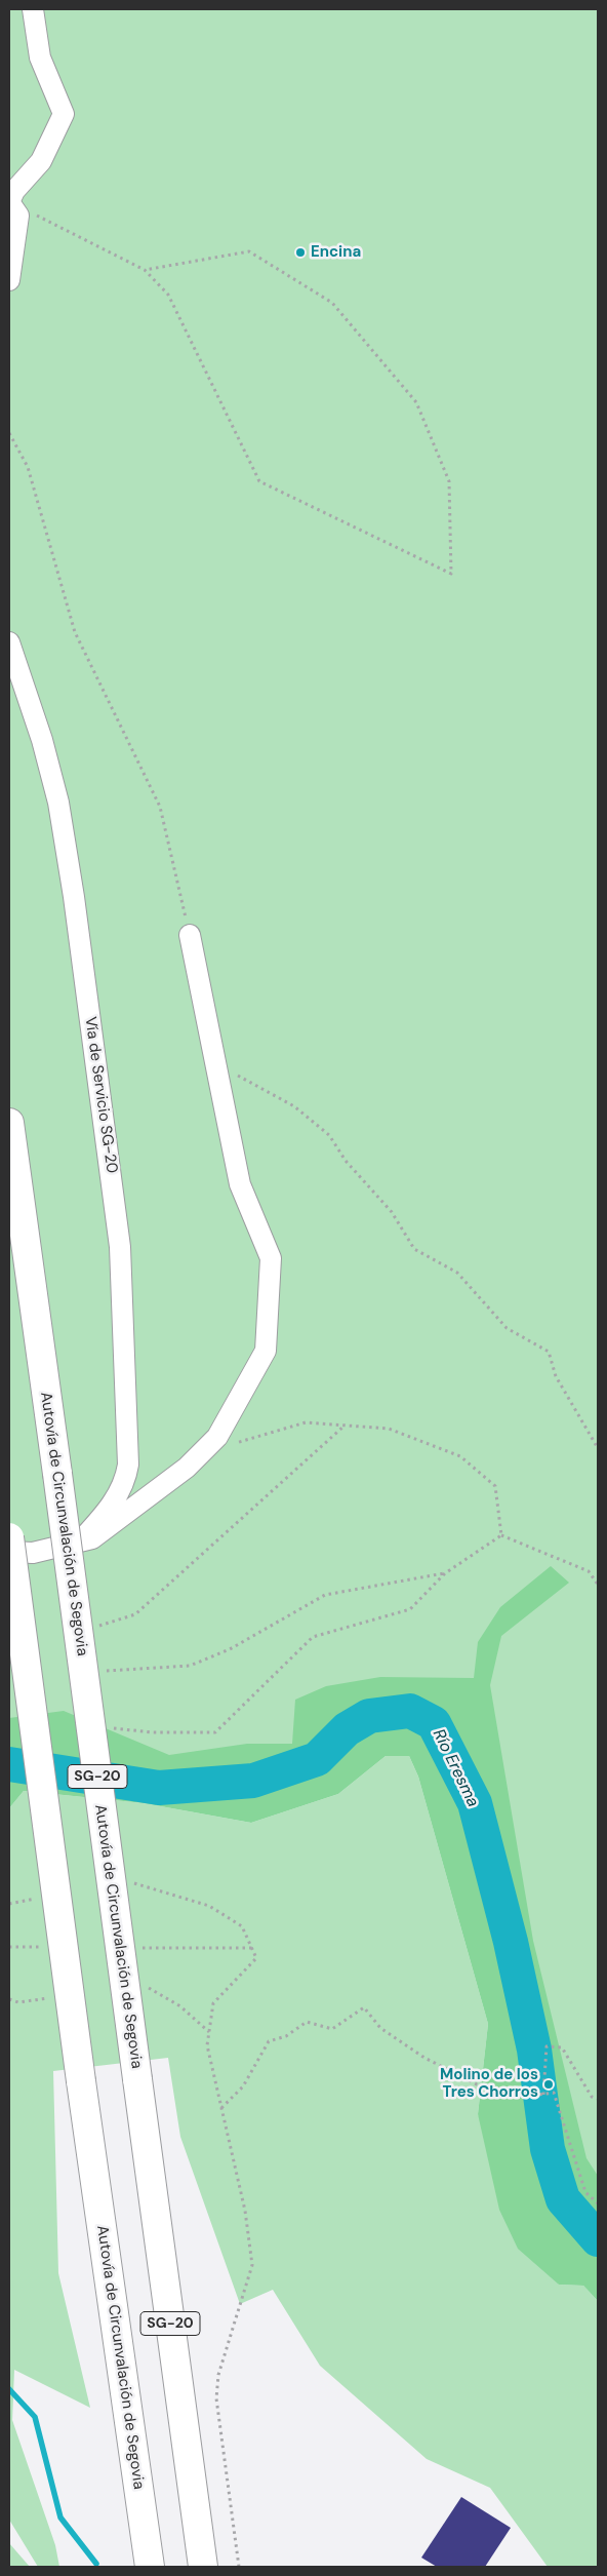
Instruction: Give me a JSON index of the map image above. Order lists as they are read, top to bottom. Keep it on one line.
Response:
{"streets":{"highway":["Autovía de Circunvalación de Segovia","SG-20"],"street":["Vía de Servicio SG-20"]},"water":["Río Eresma"],"places":["Encina","Molino de los Tres Chorros"]}
